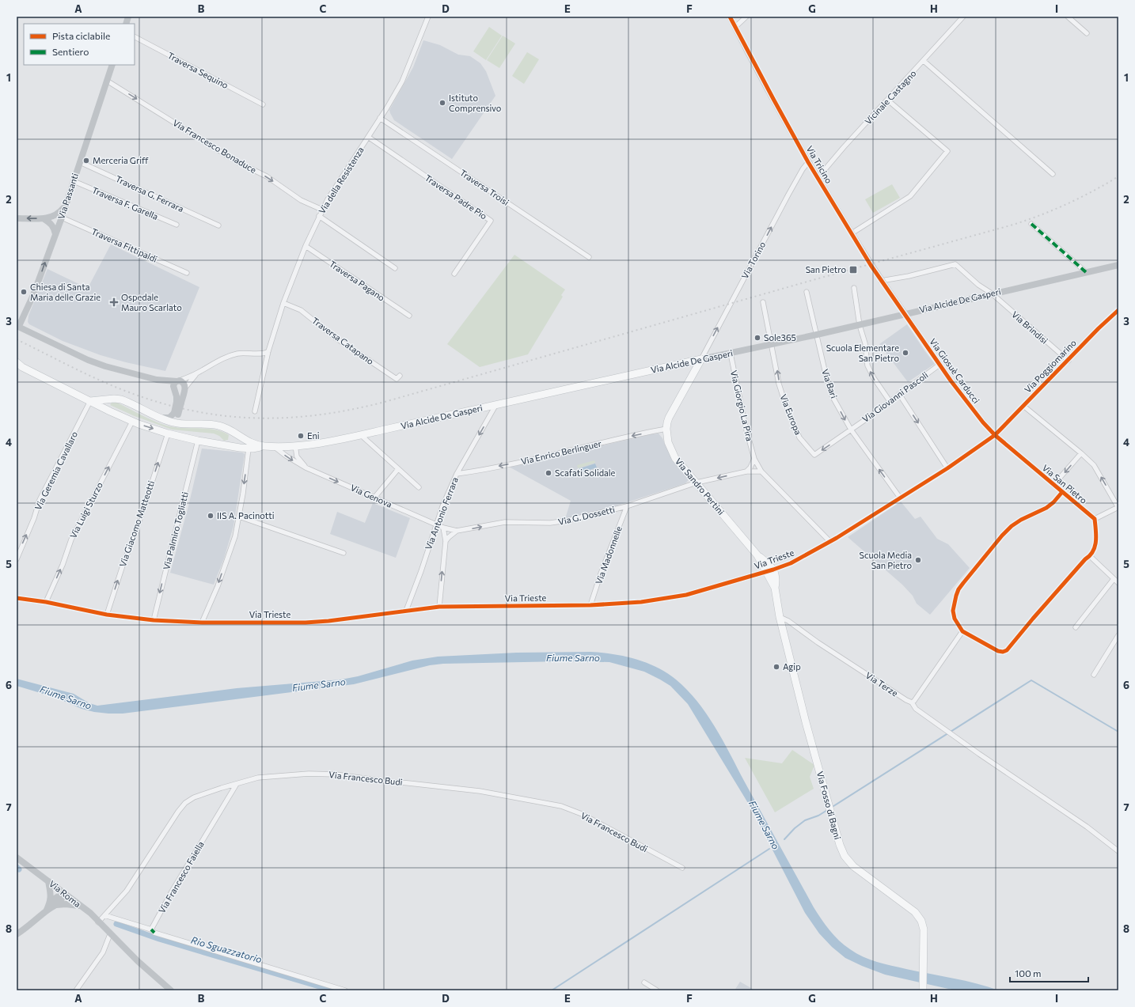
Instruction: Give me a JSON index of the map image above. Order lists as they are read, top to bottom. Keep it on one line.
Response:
{"streets":{"main road":["Via Alcide De Gasperi","Via Sandro Pertini","Via Fosso di Bagni"],"street":["Traversa Sequino","Vicinale Castagno","Via Francesco Bonaduce","Via Tricino","Via della Resistenza","Traversa Troisi","Traversa G. Ferrara","Via Passanti","Traversa Padre Pio","Traversa F. Garella","Traversa Fittipaldi","Via Torino","Traversa Pagano","Via Brindisi","Traversa Catapano","Via Poggiomarino","Via Giosuè Carducci","Via Bari","Via Giovanni Pascoli","Via Giorgio La Pira","Via Europa","Via Enrico Berlinguer","Via Geremia Cavallaro","Via San Pietro","Via Genova","Via Luigi Sturzo","Via Antonio Ferrara","Via G. Dossetti","Via Giacomo Matteotti","Via Palmiro Togliatti","Via Madonnelle","Via Trieste","Via Terze","Via Francesco Budi","Via Francesco Faiella","Via Roma"]},"crossings":[["Vicinale Castagno","Via Tricino"],["Via Francesco Bonaduce","Via della Resistenza"],["Via Francesco Bonaduce","Via Passanti"],["Via Tricino","Via Torino"],["Via Tricino","Via Alcide De Gasperi"],["Via Tricino","Via Brindisi"],["Via Tricino","Via Giosuè Carducci"],["Via della Resistenza","Traversa Troisi"],["Via della Resistenza","Traversa Padre Pio"],["Via della Resistenza","Traversa Pagano"],["Via della Resistenza","Traversa Catapano"],["Traversa G. Ferrara","Via Passanti"],["Via Passanti","Traversa F. Garella"],["Via Passanti","Traversa Fittipaldi"],["Via Torino","Via Alcide De Gasperi"],["Via Torino","Via Sandro Pertini"],["Via Alcide De Gasperi","Via Brindisi"],["Via Alcide De Gasperi","Via Giosuè Carducci"],["Via Alcide De Gasperi","Via Bari"],["Via Alcide De Gasperi","Via Giorgio La Pira"],["Via Alcide De Gasperi","Via Europa"],["Via Alcide De Gasperi","Via Geremia Cavallaro"],["Via Alcide De Gasperi","Via Sandro Pertini"],["Via Alcide De Gasperi","Via Genova"],["Via Alcide De Gasperi","Via Luigi Sturzo"],["Via Alcide De Gasperi","Via Antonio Ferrara"],["Via Alcide De Gasperi","Via Giacomo Matteotti"],["Via Alcide De Gasperi","Via Palmiro Togliatti"],["Via Brindisi","Via Poggiomarino"],["Via Poggiomarino","Via Giosuè Carducci"],["Via Poggiomarino","Via San Pietro"],["Via Poggiomarino","Via Trieste"],["Via Giosuè Carducci","Via Giovanni Pascoli"],["Via Giosuè Carducci","Via San Pietro"],["Via Giosuè Carducci","Via Trieste"],["Via Bari","Via Giovanni Pascoli"],["Via Bari","Via Europa"],["Via Bari","Via Trieste"],["Via Giovanni Pascoli","Via Europa"],["Via Giorgio La Pira","Via Trieste"],["Via Enrico Berlinguer","Via Sandro Pertini"],["Via Enrico Berlinguer","Via Antonio Ferrara"],["Via San Pietro","Via Trieste"],["Via Sandro Pertini","Via G. Dossetti"],["Via Sandro Pertini","Via Trieste"],["Via Sandro Pertini","Via Fosso di Bagni"],["Via Genova","Via Antonio Ferrara"],["Via Genova","Via G. Dossetti"],["Via Luigi Sturzo","Via Trieste"],["Via Antonio Ferrara","Via G. Dossetti"],["Via Antonio Ferrara","Via Trieste"],["Via G. Dossetti","Via Madonnelle"],["Via Giacomo Matteotti","Via Trieste"],["Via Palmiro Togliatti","Via Trieste"],["Via Madonnelle","Via Trieste"],["Via Trieste","Via Fosso di Bagni"],["Via Terze","Via Fosso di Bagni"],["Via Francesco Budi","Via Francesco Faiella"],["Via Francesco Budi","Via Roma"]],"one_way":["Via Francesco Bonaduce","Via Passanti","Via Torino","Via Enrico Berlinguer","Via Geremia Cavallaro","Via Genova","Via Luigi Sturzo","Via Antonio Ferrara","Via Giacomo Matteotti","Via Palmiro Togliatti"],"water":["Fiume Sarno","Rio Sguazzatorio"],"places":{"other":["Istituto Comprensivo","Merceria Griff","Chiesa di Santa Maria delle Grazie","Sole365","Scuola Elementare San Pietro","Eni","Scafati Solidale","IIS A. Pacinotti","Scuola Media San Pietro","Agip"],"transit":["San Pietro"],"health":["Ospedale Mauro Scarlato"]},"legend":["Pista ciclabile","Sentiero"],"scale_bar":"100 m","grid":{"columns":["A","B","C","D","E","F","G","H","I"],"rows":["1","2","3","4","5","6","7","8"]}}
